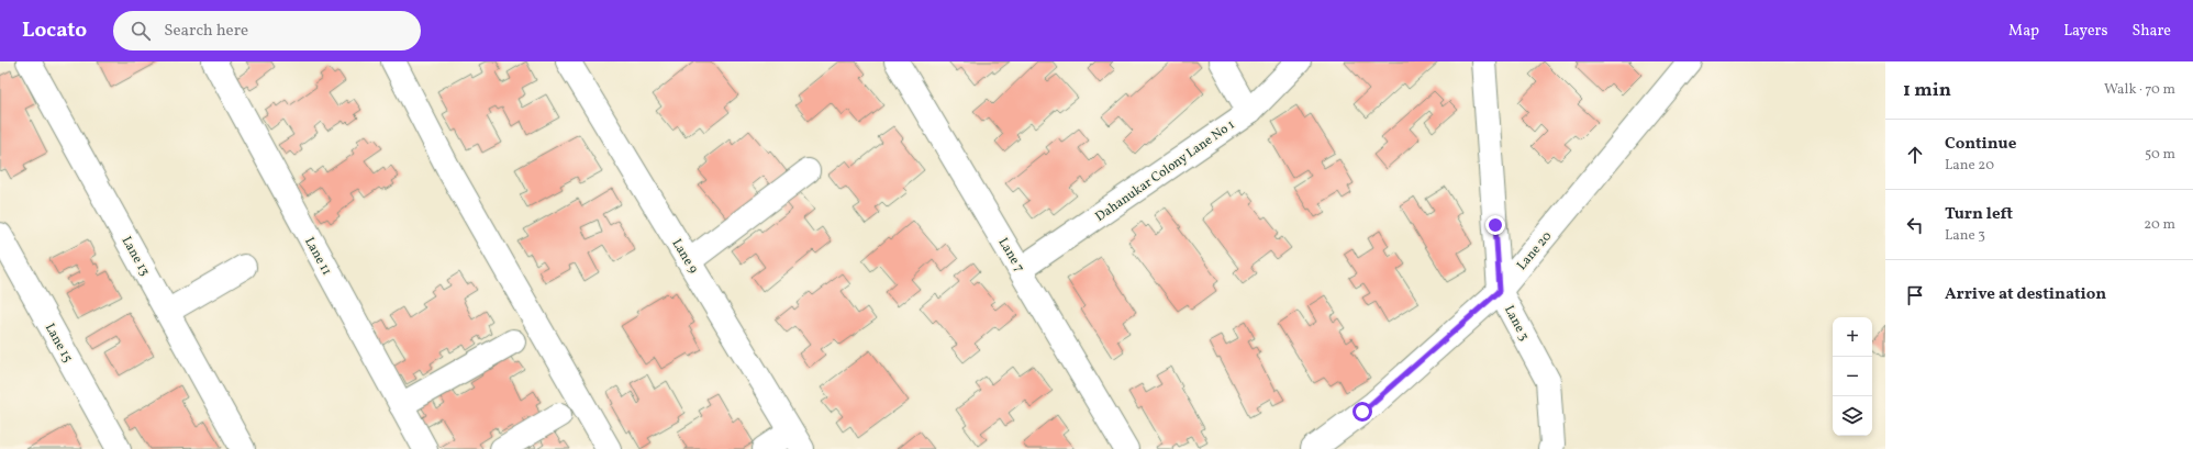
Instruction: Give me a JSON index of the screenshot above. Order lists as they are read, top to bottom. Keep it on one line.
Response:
{"streets":{"street":["Dahanukar Colony Lane No 1","Lane 20","Lane 7","Lane 13","Lane 11","Lane 9","Lane 3","Lane 15"]},"crossings":[["Dahanukar Colony Lane No 1","Lane 7"],["Lane 20","Lane 3"]],"page":{"header":"Locato","search":"Search here","nav":["Map","Layers","Share"],"heading":["1 min","Walk · 70 m"],"list":[["Continue","Lane 20","50 m"],["Turn left","Lane 3","20 m"],"Arrive at destination"],"map_buttons":["+","−"]}}
